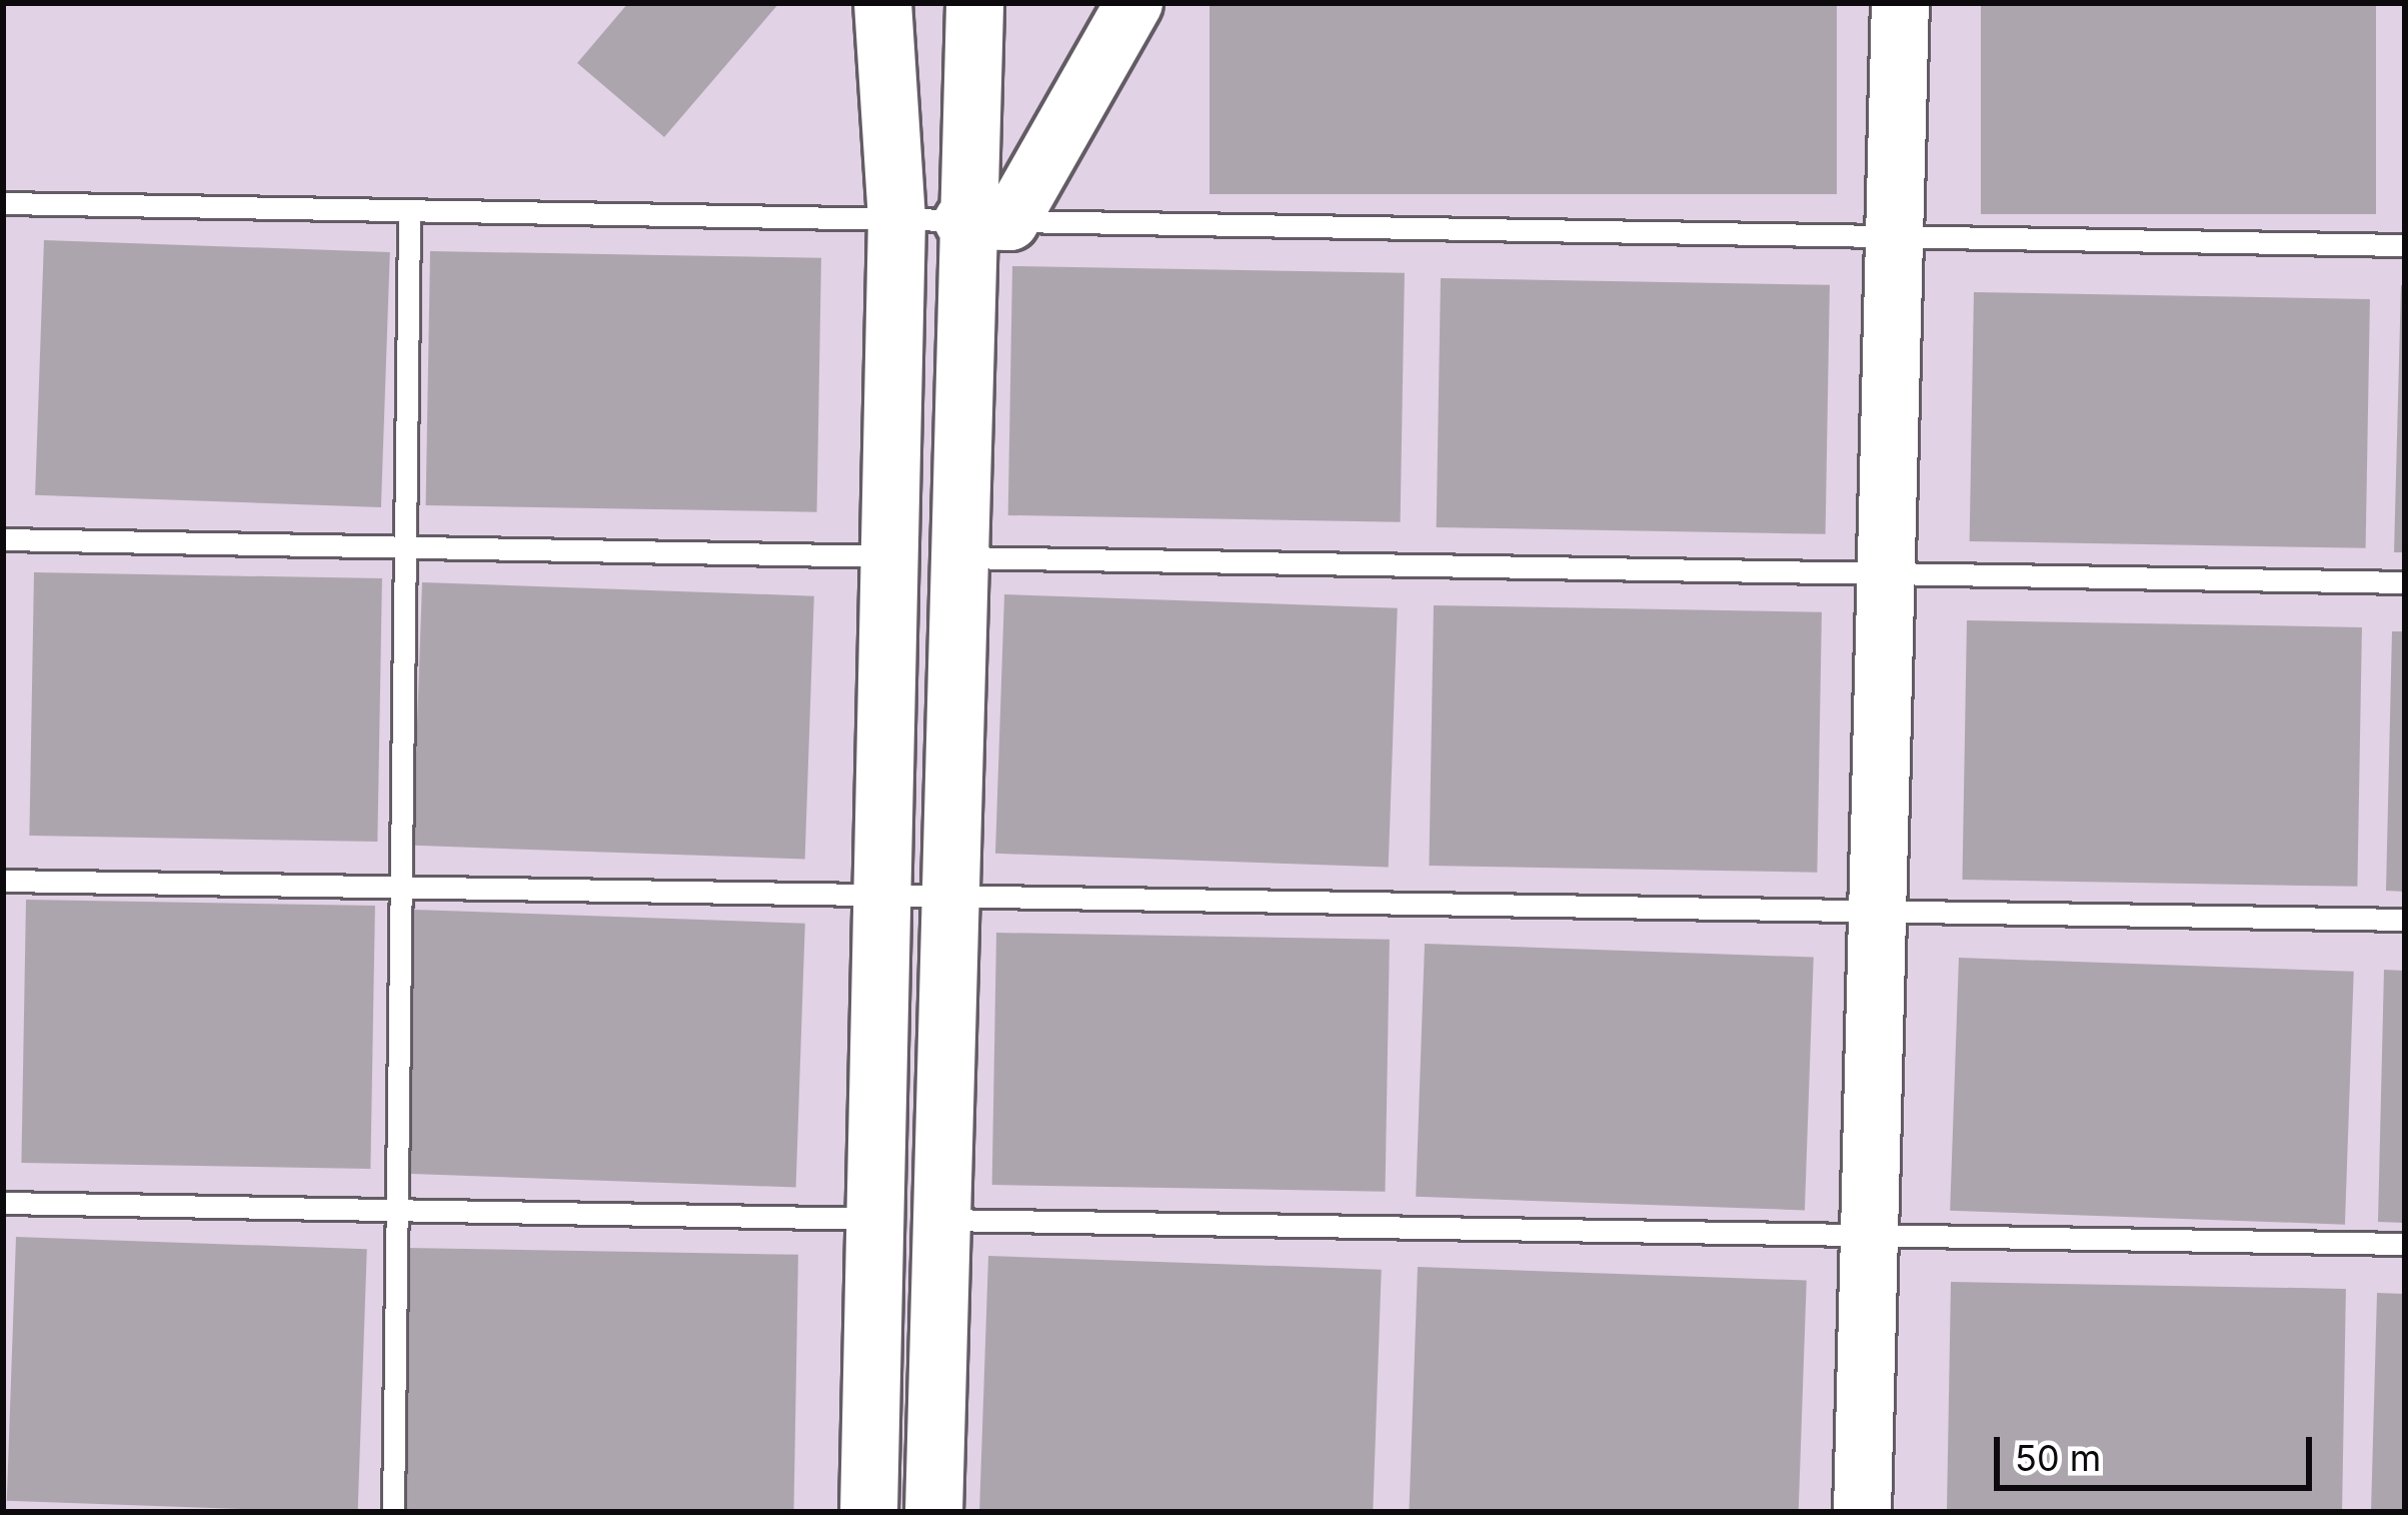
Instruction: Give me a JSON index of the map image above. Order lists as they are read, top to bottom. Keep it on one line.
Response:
{"scale_bar":"50 m"}
